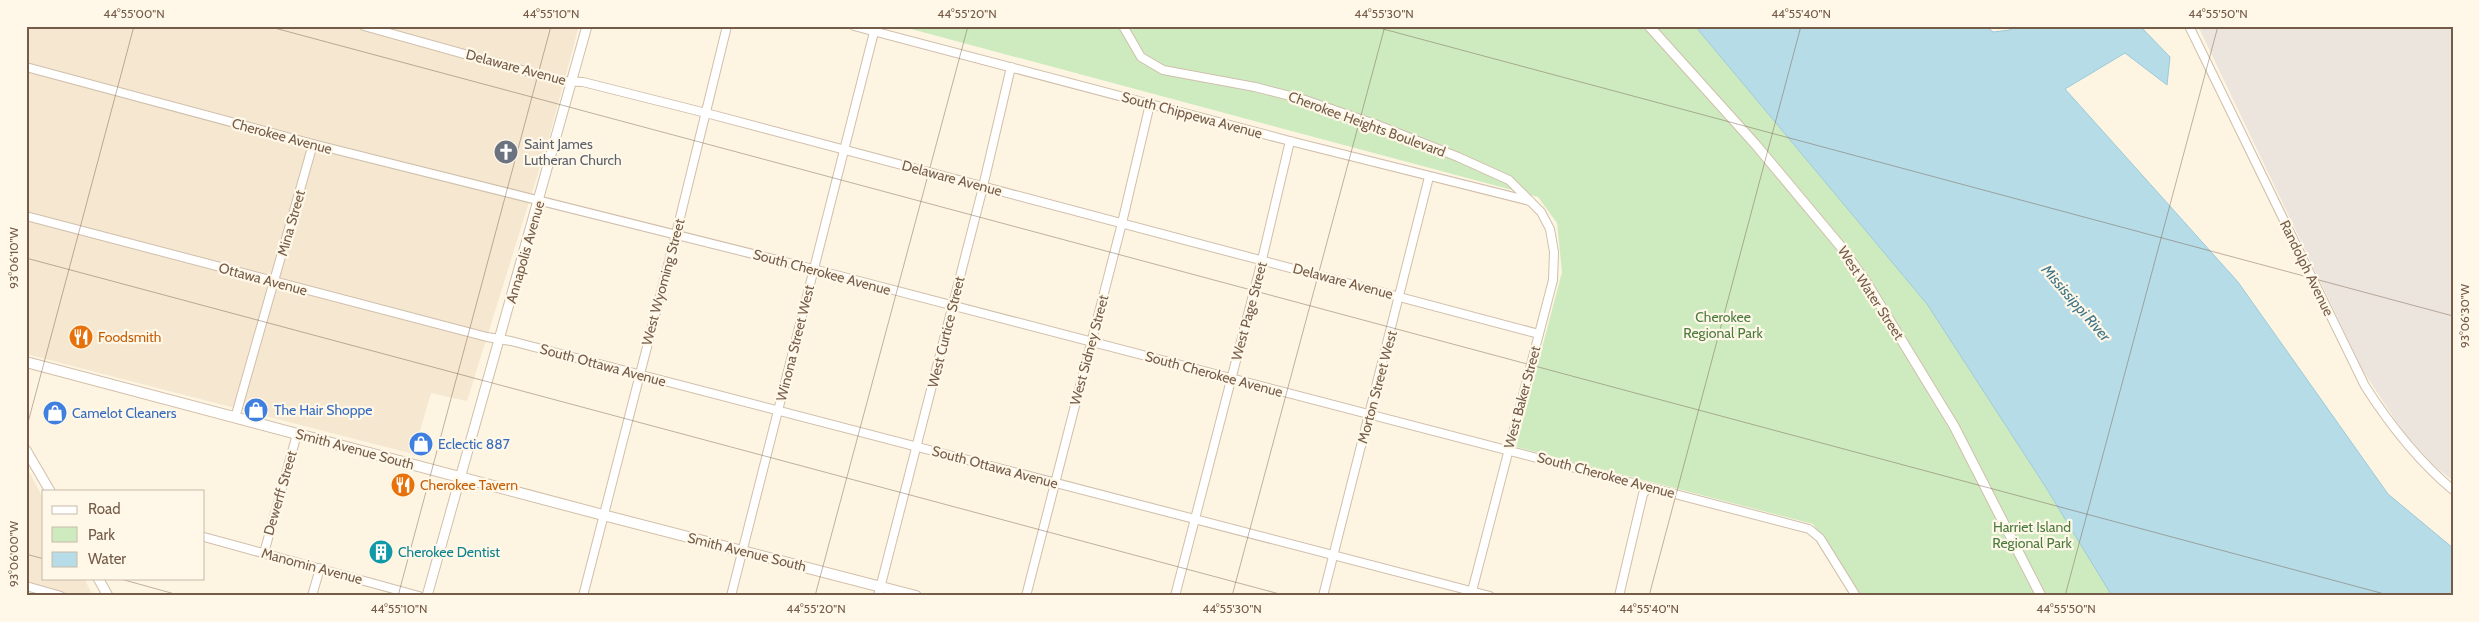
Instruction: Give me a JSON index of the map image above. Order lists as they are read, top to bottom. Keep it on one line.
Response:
{"streets":{"main road":["Smith Avenue South"],"street":["Delaware Avenue","South Chippewa Avenue","Cherokee Heights Boulevard","Cherokee Avenue","Mina Street","Annapolis Avenue","Randolph Avenue","South Cherokee Avenue","Ottawa Avenue","West Wyoming Street","West Water Street","West Page Street","West Curtice Street","Winona Street West","West Sidney Street","South Ottawa Avenue","Morton Street West","West Baker Street","Dewerff Street","Manomin Avenue"]},"crossings":[["Delaware Avenue","Annapolis Avenue"],["Delaware Avenue","West Wyoming Street"],["Delaware Avenue","West Page Street"],["Delaware Avenue","West Curtice Street"],["Delaware Avenue","Winona Street West"],["Delaware Avenue","West Sidney Street"],["Delaware Avenue","Morton Street West"],["Delaware Avenue","West Baker Street"],["South Chippewa Avenue","Cherokee Heights Boulevard"],["South Chippewa Avenue","West Page Street"],["South Chippewa Avenue","West Curtice Street"],["South Chippewa Avenue","Winona Street West"],["South Chippewa Avenue","West Sidney Street"],["South Chippewa Avenue","Morton Street West"],["South Chippewa Avenue","West Baker Street"],["Cherokee Heights Boulevard","West Baker Street"],["Cherokee Avenue","Mina Street"],["Cherokee Avenue","Annapolis Avenue"],["Cherokee Avenue","South Cherokee Avenue"],["Mina Street","Ottawa Avenue"],["Mina Street","Smith Avenue South"],["Annapolis Avenue","South Cherokee Avenue"],["Annapolis Avenue","Ottawa Avenue"],["Annapolis Avenue","South Ottawa Avenue"],["Annapolis Avenue","Smith Avenue South"],["South Cherokee Avenue","West Wyoming Street"],["South Cherokee Avenue","West Page Street"],["South Cherokee Avenue","West Curtice Street"],["South Cherokee Avenue","Winona Street West"],["South Cherokee Avenue","West Sidney Street"],["South Cherokee Avenue","Morton Street West"],["South Cherokee Avenue","West Baker Street"],["Ottawa Avenue","South Ottawa Avenue"],["West Wyoming Street","South Ottawa Avenue"],["West Wyoming Street","Smith Avenue South"],["West Page Street","South Ottawa Avenue"],["West Curtice Street","South Ottawa Avenue"],["West Curtice Street","Smith Avenue South"],["Winona Street West","South Ottawa Avenue"],["Winona Street West","Smith Avenue South"],["West Sidney Street","South Ottawa Avenue"],["South Ottawa Avenue","Morton Street West"],["South Ottawa Avenue","West Baker Street"],["Smith Avenue South","Dewerff Street"],["Dewerff Street","Manomin Avenue"]],"water":["Mississippi River"],"parks":["Cherokee Regional Park","Harriet Island Regional Park"],"places":{"church":["Saint James Lutheran Church"],"restaurant":["Foodsmith","Cherokee Tavern"],"shop":["The Hair Shoppe","Camelot Cleaners","Eclectic 887"],"building":["Cherokee Dentist"]},"legend":["Road","Park","Water"],"coordinates":["44°55'00\"N","44°55'10\"N","44°55'20\"N","44°55'30\"N","44°55'40\"N","44°55'50\"N","93°06'10\"W","93°06'30\"W","93°06'00\"W"]}
